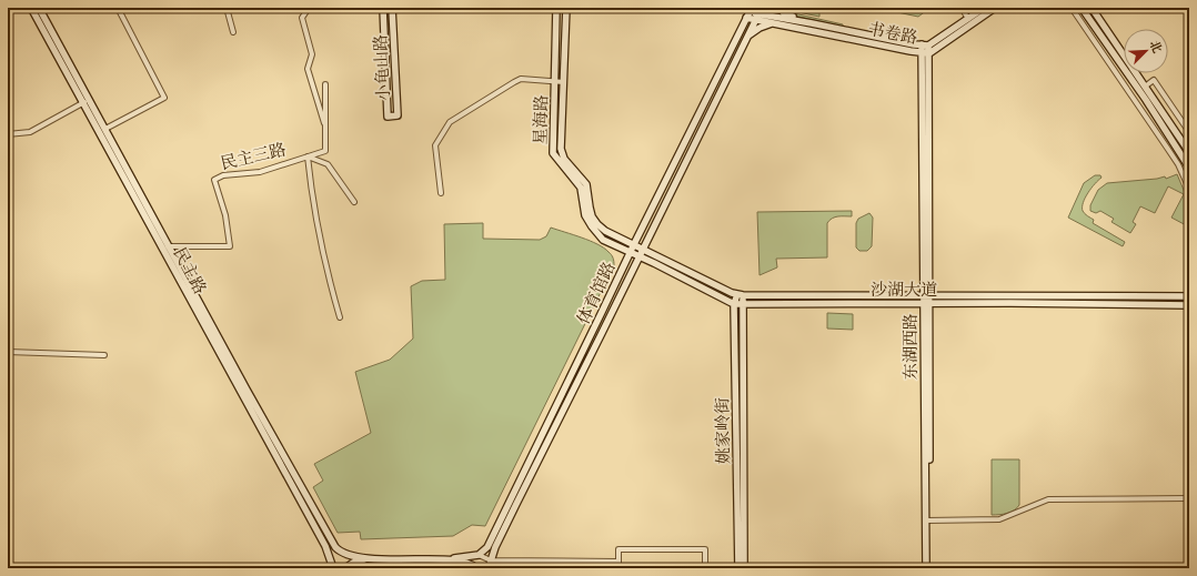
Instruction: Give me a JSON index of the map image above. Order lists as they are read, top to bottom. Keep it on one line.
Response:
{"streets":{"main road":["书卷路","小龟山路","星海路","民主路","沙湖大道","体育馆路","东湖西路","姚家岭街"],"street":["民主三路"]},"crossings":[["书卷路","体育馆路"],["书卷路","东湖西路"],["星海路","沙湖大道"],["星海路","体育馆路"],["民主三路","民主路"],["沙湖大道","体育馆路"],["沙湖大道","东湖西路"],["沙湖大道","姚家岭街"]],"north":"top right"}
